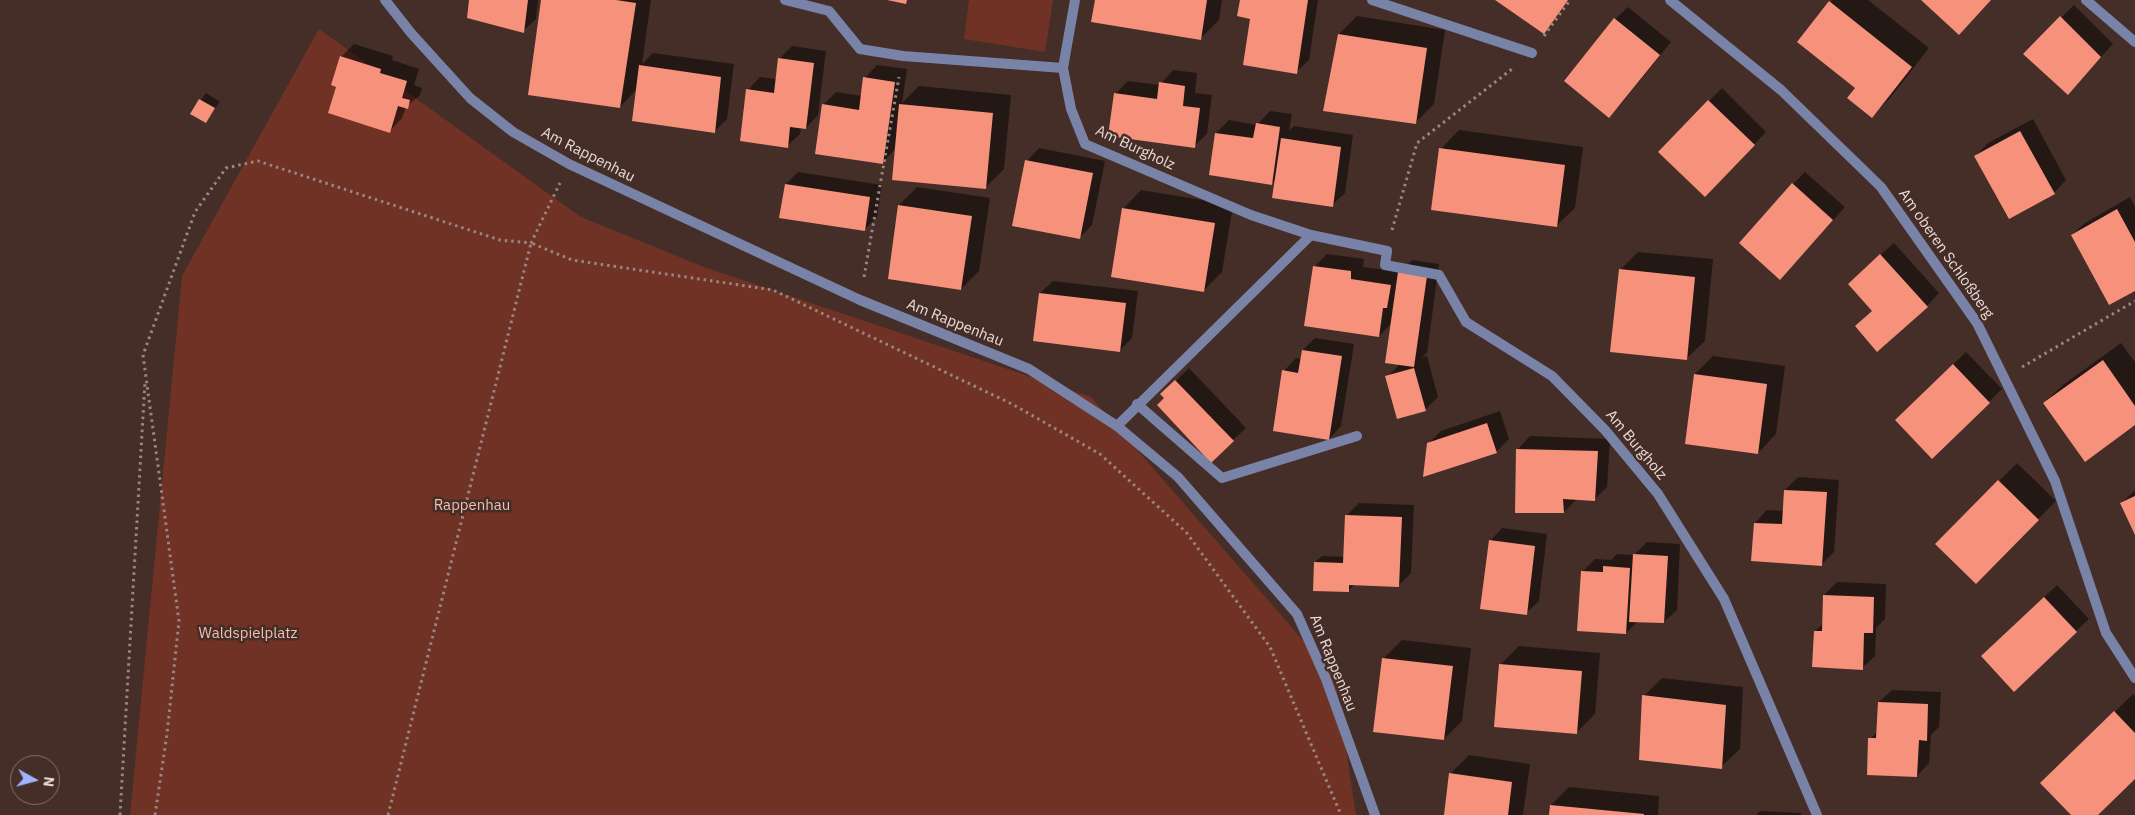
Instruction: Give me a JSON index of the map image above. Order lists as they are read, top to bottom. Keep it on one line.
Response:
{"streets":{"street":["Am Burgholz","Am Rappenhau","Am oberen Schloßberg"]},"parks":["Rappenhau","Waldspielplatz"],"north":"right"}
